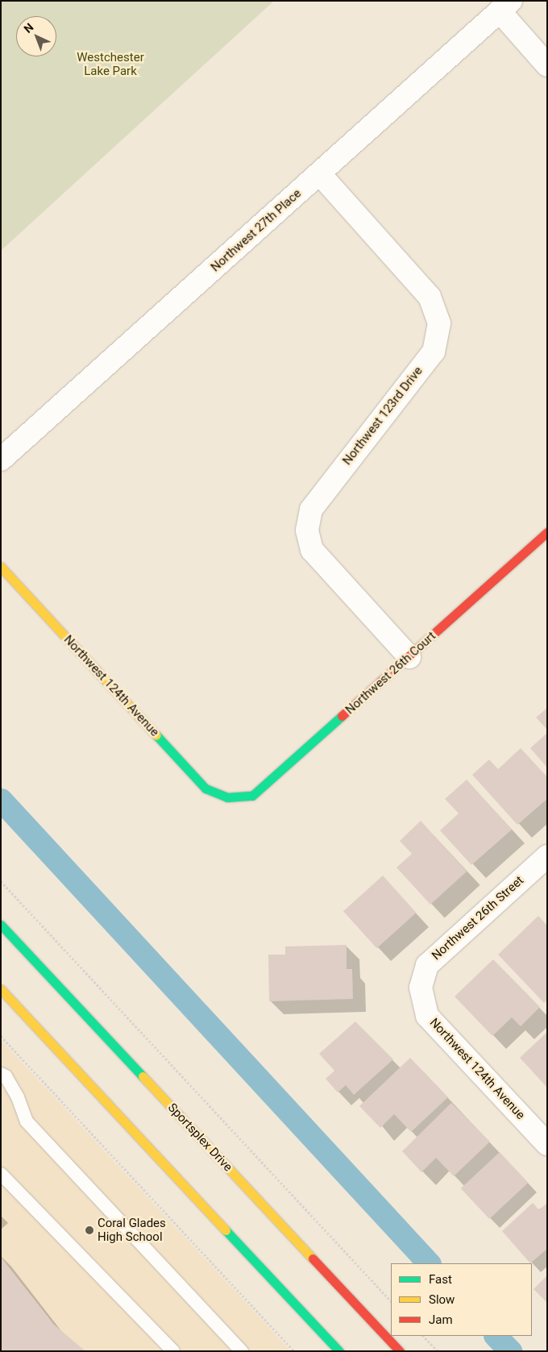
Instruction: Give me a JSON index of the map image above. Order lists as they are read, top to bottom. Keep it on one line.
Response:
{"streets":{"street":["Northwest 27th Place","Northwest 123rd Drive","Northwest 26th Court","Northwest 124th Avenue","Northwest 26th Street","Sportsplex Drive"]},"crossings":[["Northwest 27th Place","Northwest 123rd Drive"],["Northwest 123rd Drive","Northwest 26th Court"],["Northwest 26th Court","Northwest 124th Avenue"],["Northwest 124th Avenue","Northwest 26th Street"]],"parks":["Westchester Lake Park"],"places":["Coral Glades High School"],"legend":["Fast","Slow","Jam"],"north":"top left"}
